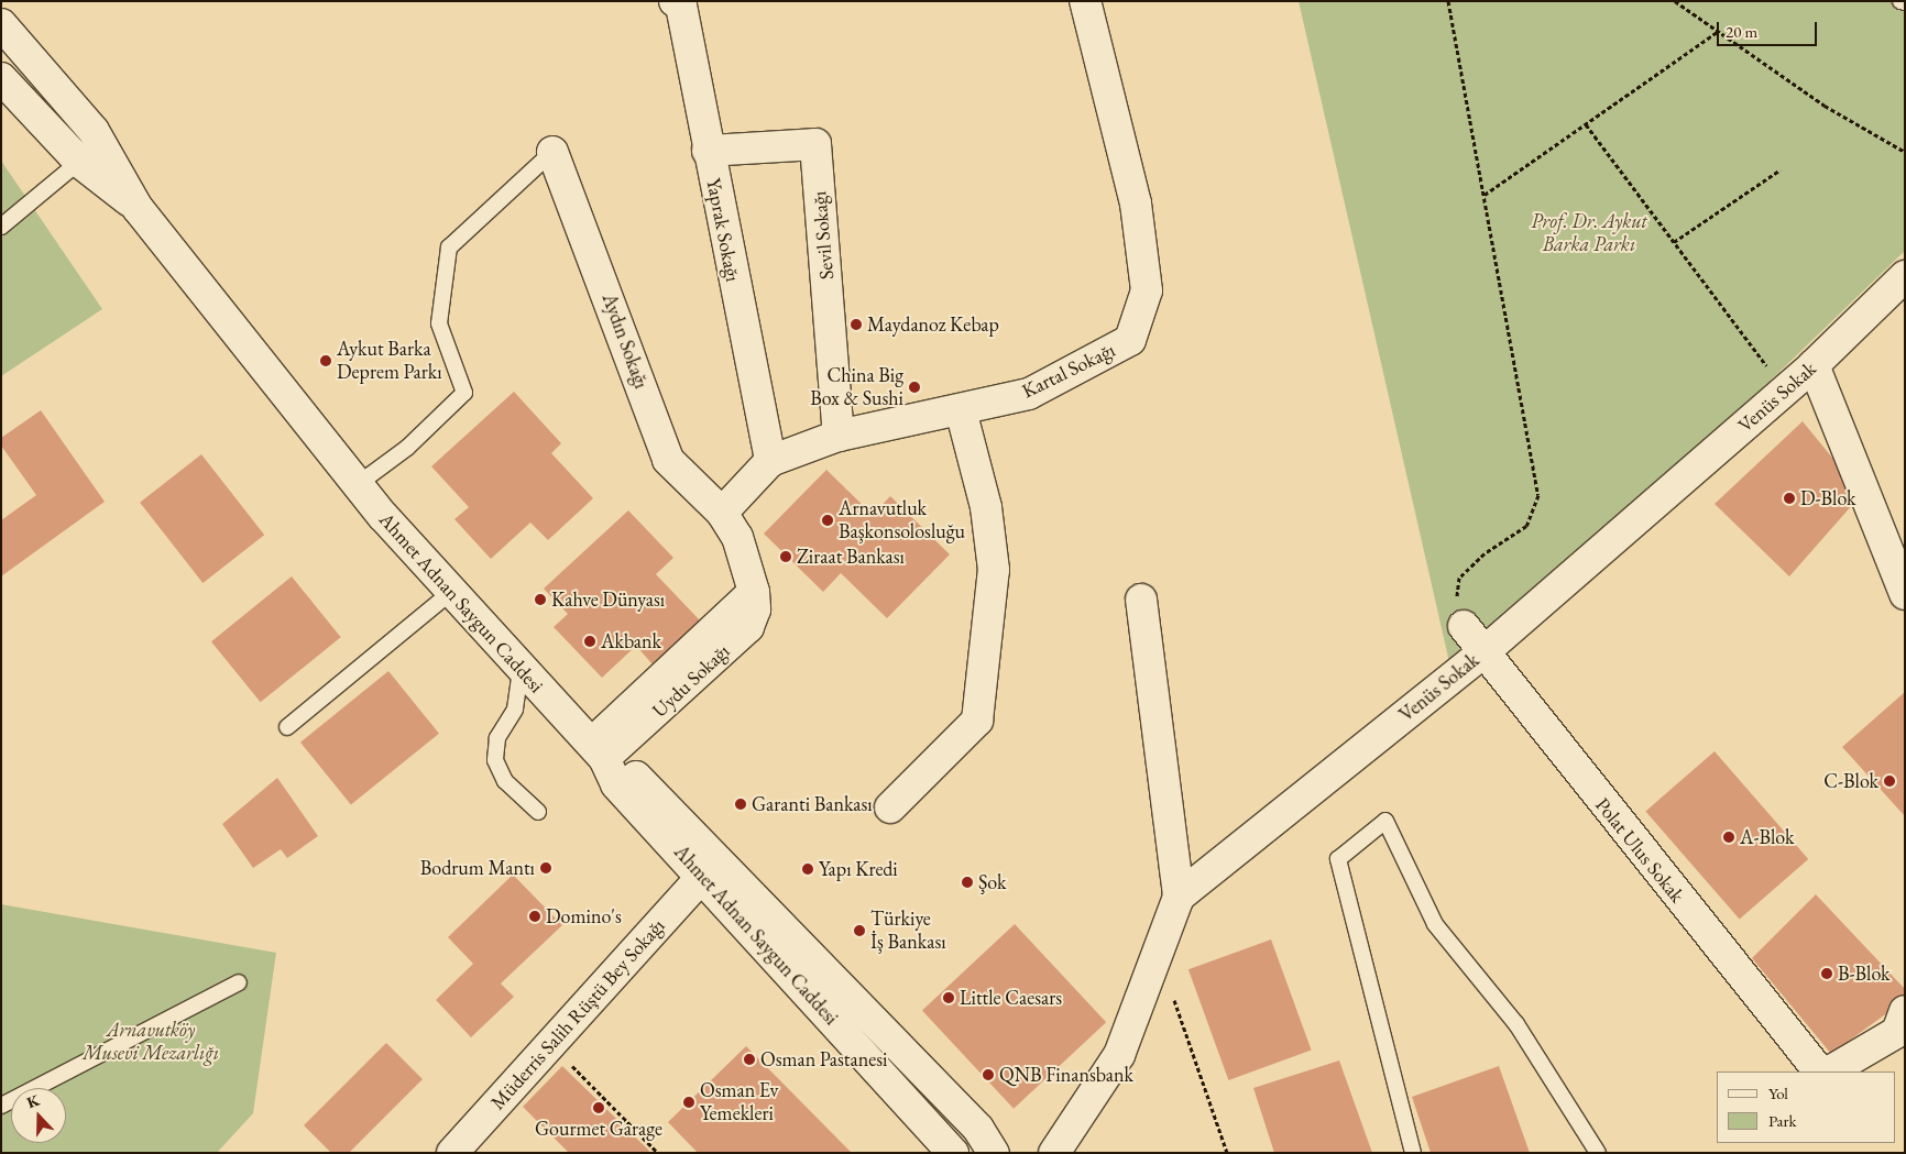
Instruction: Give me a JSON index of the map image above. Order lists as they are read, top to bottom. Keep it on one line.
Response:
{"streets":{"street":["Yaprak Sokağı","Sevil Sokağı","Aydın Sokağı","Kartal Sokağı","Venüs Sokak","Ahmet Adnan Saygun Caddesi","Uydu Sokağı","Polat Ulus Sokak","Müderris Salih Rüştü Bey Sokağı"]},"crossings":[["Yaprak Sokağı","Sevil Sokağı"],["Yaprak Sokağı","Kartal Sokağı"],["Sevil Sokağı","Kartal Sokağı"],["Aydın Sokağı","Kartal Sokağı"],["Aydın Sokağı","Uydu Sokağı"],["Kartal Sokağı","Uydu Sokağı"],["Venüs Sokak","Polat Ulus Sokak"],["Ahmet Adnan Saygun Caddesi","Uydu Sokağı"],["Ahmet Adnan Saygun Caddesi","Müderris Salih Rüştü Bey Sokağı"]],"parks":["Prof. Dr. Aykut Barka Parkı","Arnavutköy Musevi Mezarlığı"],"places":["Maydanoz Kebap","Aykut Barka Deprem Parkı","China Big Box & Sushi","D-Blok","Arnavutluk Başkonsolosluğu","Ziraat Bankası","Kahve Dünyası","Akbank","C-Blok","Garanti Bankası","A-Blok","Bodrum Mantı","Yapı Kredi","Şok","Domino's","Türkiye İş Bankası","B-Blok","Little Caesars","Osman Pastanesi","QNB Finansbank","Osman Ev Yemekleri","Gourmet Garage"],"legend":["Yol","Park"],"scale_bar":"20 m","north":"top"}
